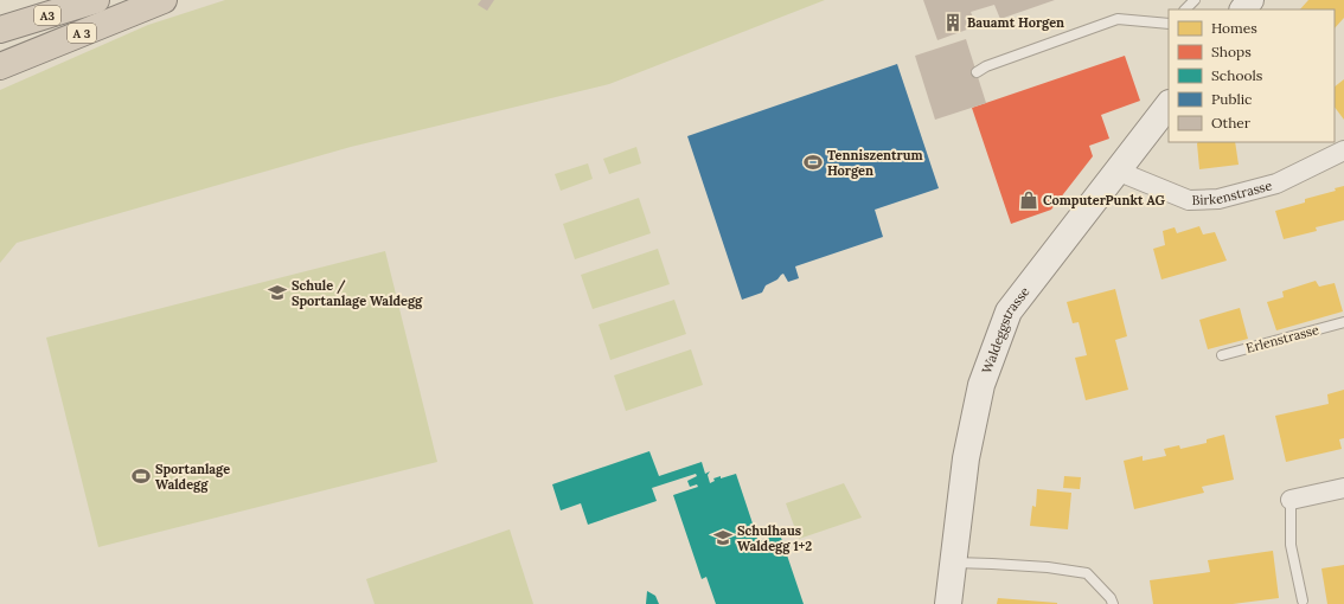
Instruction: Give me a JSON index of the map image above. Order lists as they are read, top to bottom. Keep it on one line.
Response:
{"streets":{"highway":["A3","A 3"],"street":["Birkenstrasse","Waldeggstrasse"],"lane":["Erlenstrasse"]},"crossings":[["Birkenstrasse","Waldeggstrasse"]],"places":{"building":["Bauamt Horgen"],"sports":["Tenniszentrum Horgen","Sportanlage Waldegg"],"shop":["ComputerPunkt AG"],"school or university":["Schule / Sportanlage Waldegg","Schulhaus Waldegg 1+2"]},"legend":["Homes","Shops","Schools","Public","Other"]}
